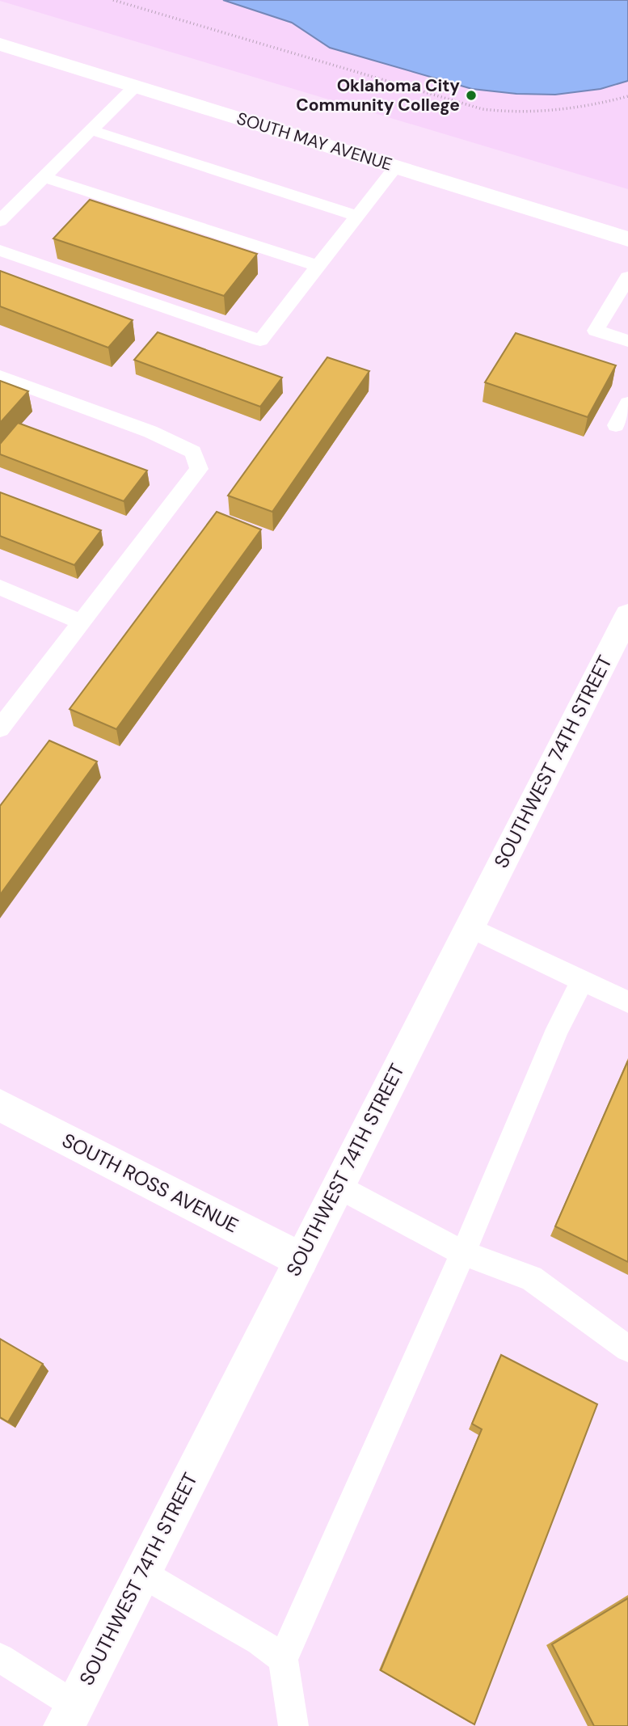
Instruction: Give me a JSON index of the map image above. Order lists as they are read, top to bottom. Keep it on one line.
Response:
{"streets":{"main road":["SOUTH MAY AVENUE","SOUTHWEST 74TH STREET","SOUTH ROSS AVENUE"]},"crossings":[["SOUTHWEST 74TH STREET","SOUTH ROSS AVENUE"]],"places":["Oklahoma City Community College"]}
